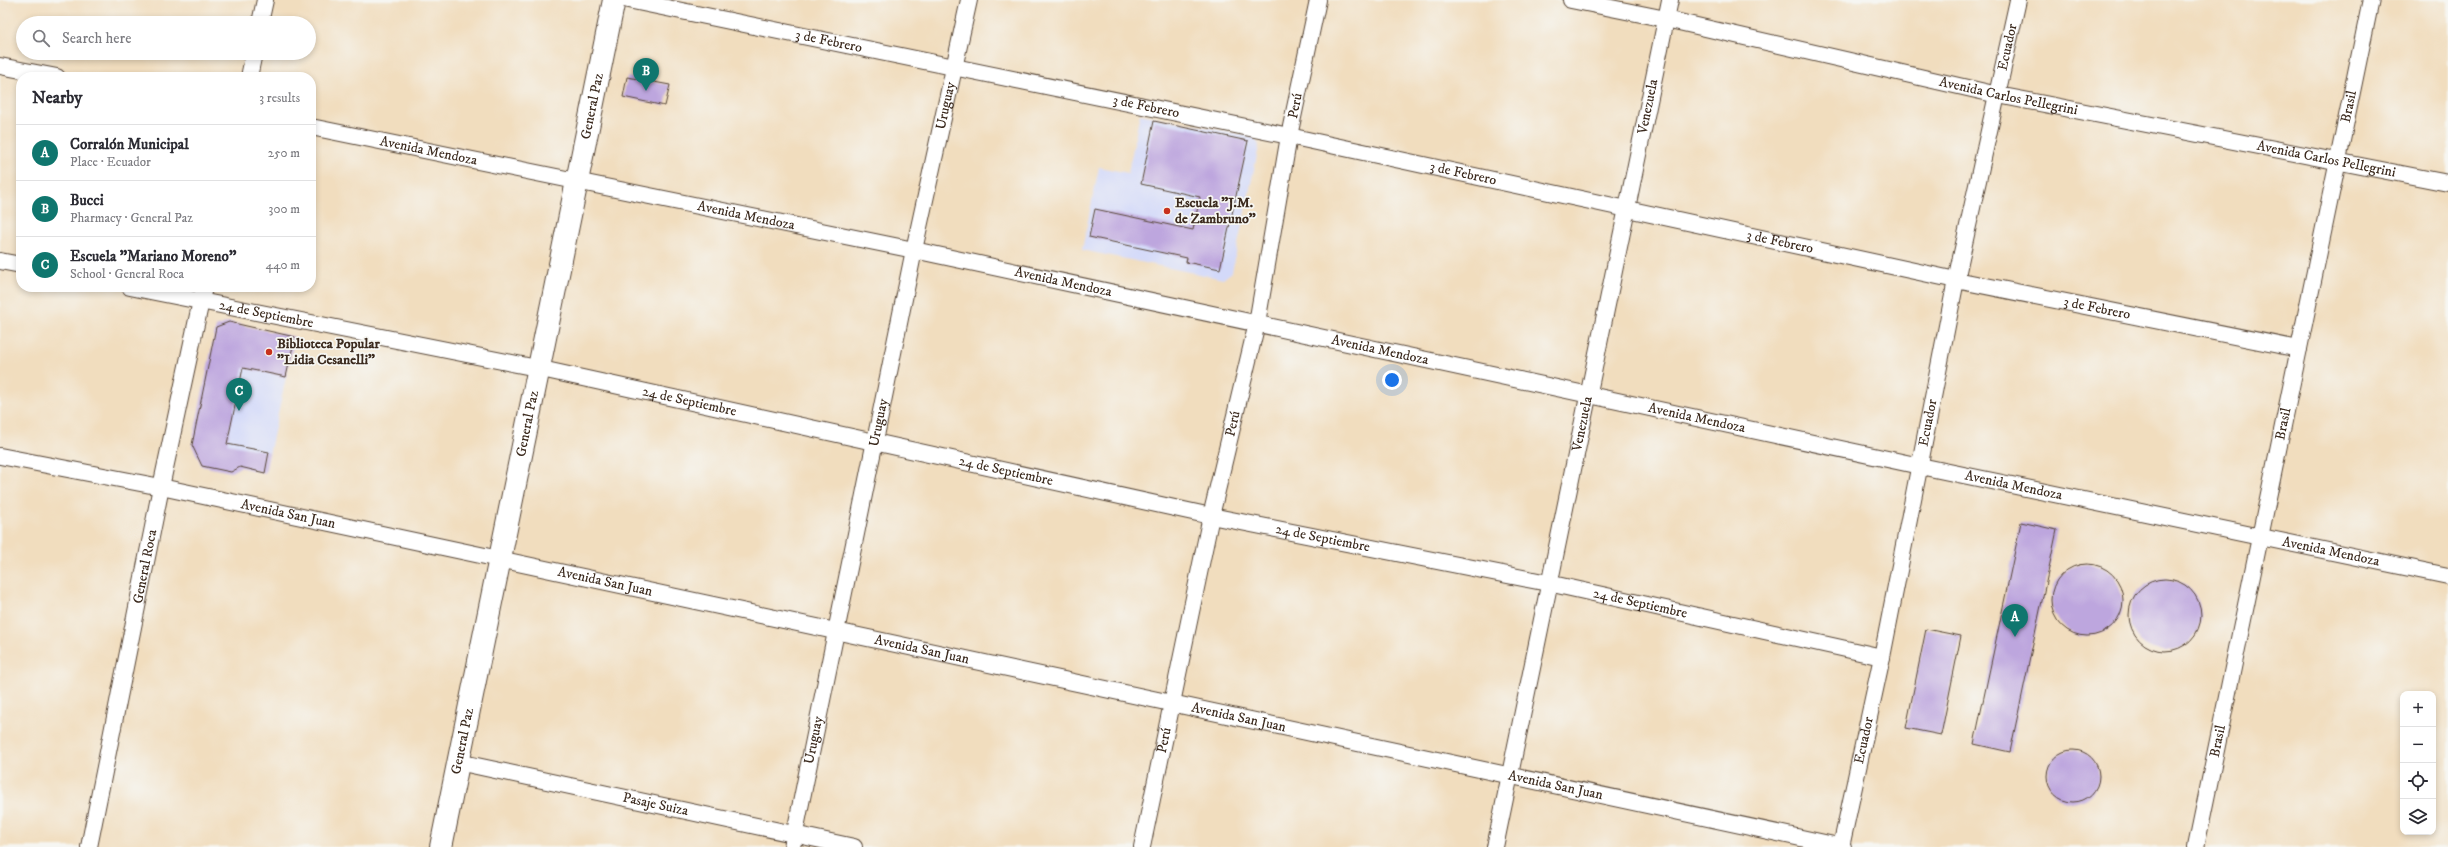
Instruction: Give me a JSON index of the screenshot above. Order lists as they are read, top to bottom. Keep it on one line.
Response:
{"streets":{"street":["3 de Febrero","Ecuador","Avenida Carlos Pellegrini","General Paz","Uruguay","Perú","Venezuela","Brasil","Avenida Mendoza","24 de Septiembre","Avenida San Juan","General Roca","Pasaje Suiza"]},"crossings":[["3 de Febrero","Ecuador"],["3 de Febrero","Uruguay"],["3 de Febrero","Perú"],["3 de Febrero","Venezuela"],["3 de Febrero","Brasil"],["Ecuador","Avenida Carlos Pellegrini"],["Ecuador","Avenida Mendoza"],["Ecuador","24 de Septiembre"],["Ecuador","Avenida San Juan"],["Avenida Carlos Pellegrini","Venezuela"],["Avenida Carlos Pellegrini","Brasil"],["General Paz","Avenida Mendoza"],["General Paz","24 de Septiembre"],["General Paz","Avenida San Juan"],["General Paz","Pasaje Suiza"],["Uruguay","Avenida Mendoza"],["Uruguay","24 de Septiembre"],["Uruguay","Avenida San Juan"],["Uruguay","Pasaje Suiza"],["Perú","Avenida Mendoza"],["Perú","24 de Septiembre"],["Perú","Avenida San Juan"],["Venezuela","Avenida Mendoza"],["Venezuela","24 de Septiembre"],["Venezuela","Avenida San Juan"],["Brasil","Avenida Mendoza"],["24 de Septiembre","General Roca"],["Avenida San Juan","General Roca"]],"places":["Escuela \"J.M. de Zambruno\"","Biblioteca Popular \"Lidia Cesanelli\""],"page":{"search":"Search here","pins":["B","C","A"],"heading":["Nearby","3 results"],"list":[{"mark":"A","name":"Corralón Municipal","note":"Place · Ecuador","value":"250 m"},{"mark":"B","name":"Bucci","note":"Pharmacy · General Paz","value":"300 m"},{"mark":"C","name":"Escuela \"Mariano Moreno\"","note":"School · General Roca","value":"440 m"}],"map_buttons":["+","−"]}}
